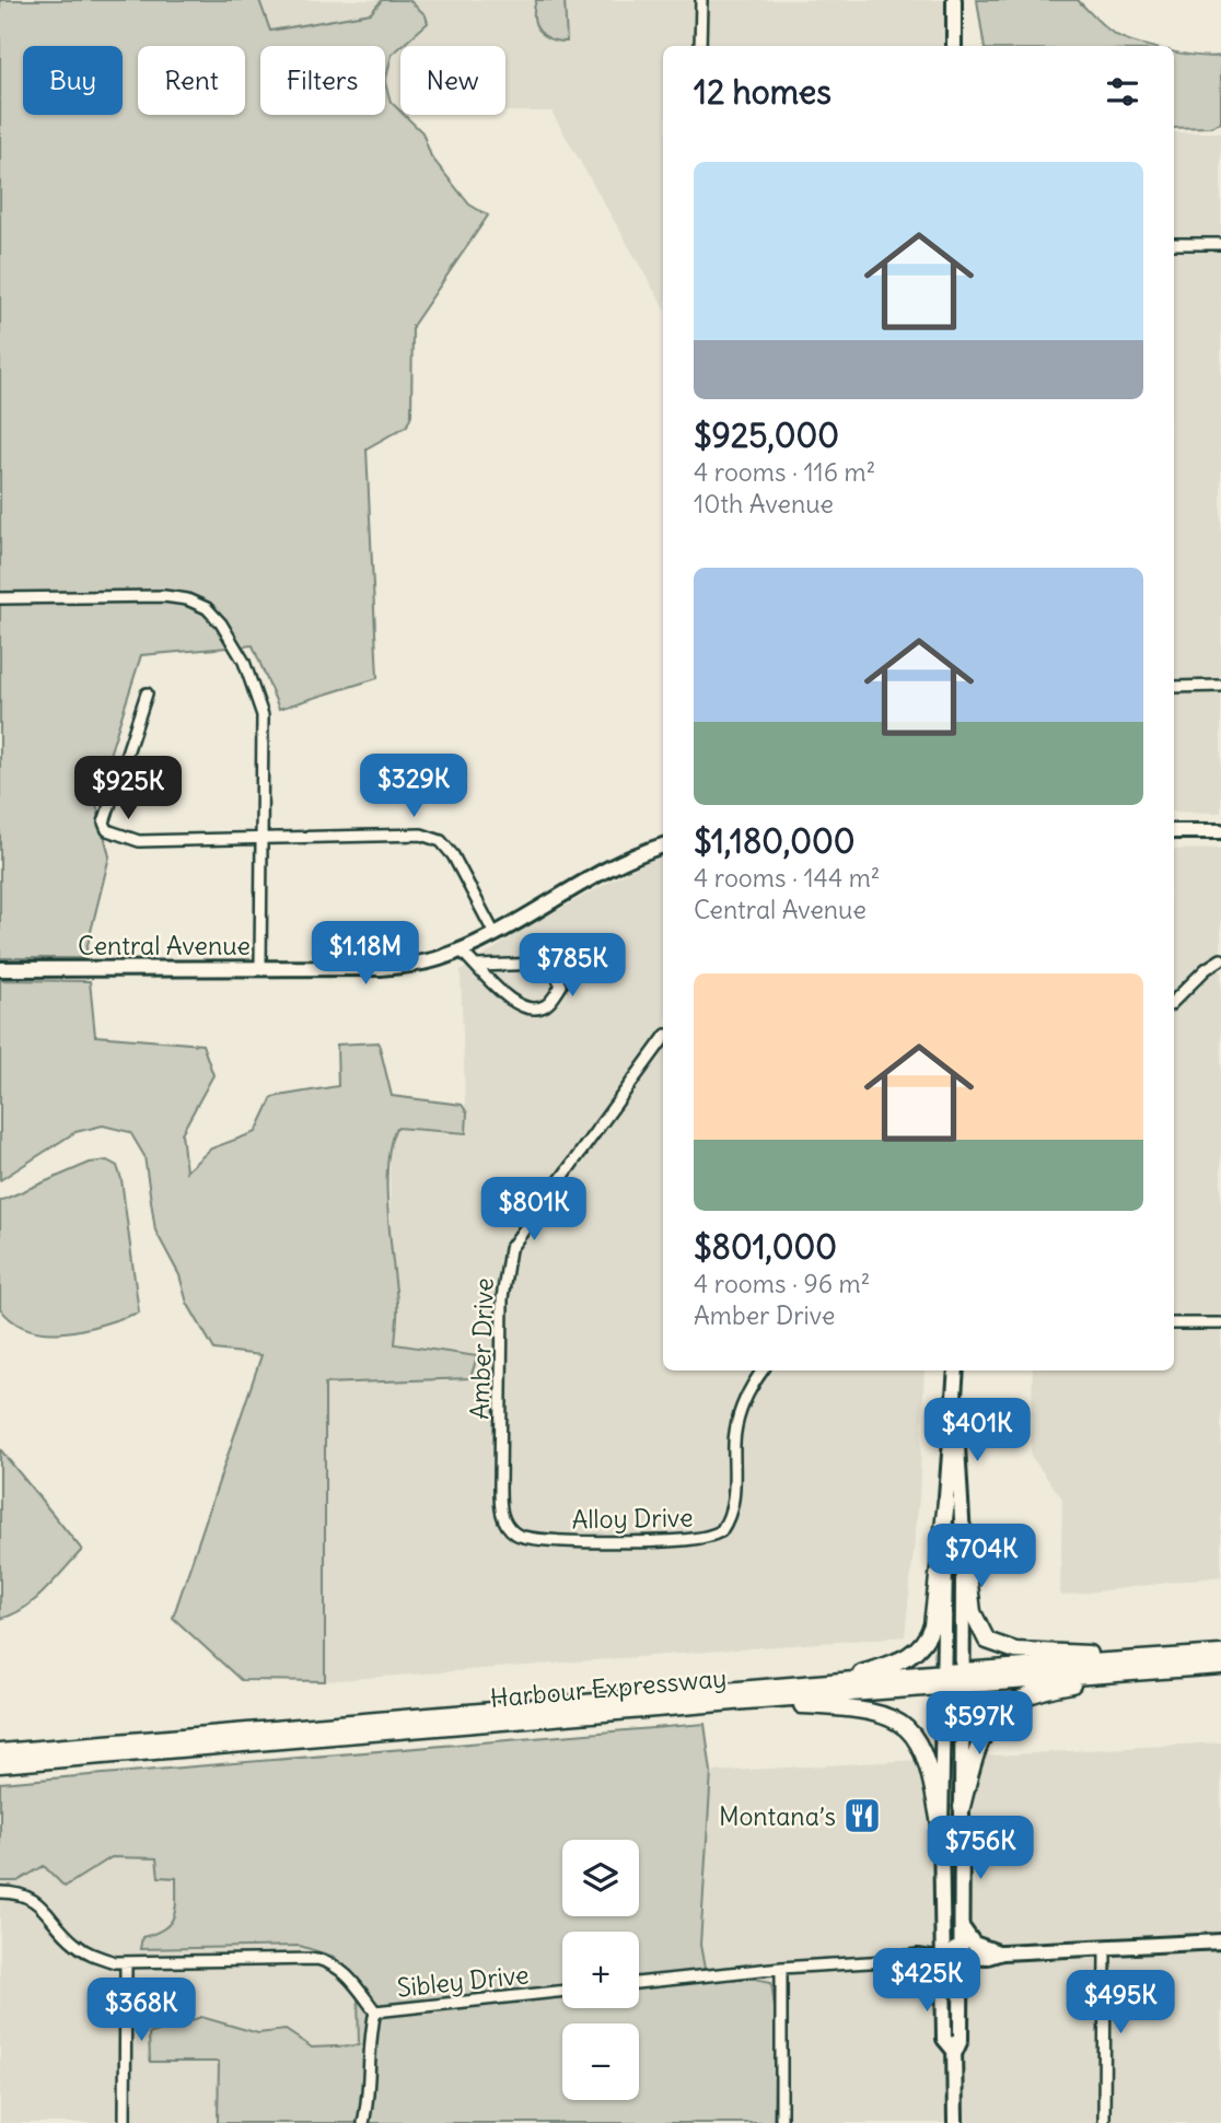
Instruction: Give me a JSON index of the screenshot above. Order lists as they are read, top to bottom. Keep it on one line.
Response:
{"streets":{"main road":["Central Avenue","Harbour Expressway"],"street":["Amber Drive","Alloy Drive","Sibley Drive"]},"crossings":[["Amber Drive","Alloy Drive"]],"places":{"restaurant":["Montana’s"]},"page":{"chip":["Buy","Rent","Filters","New"],"heading":"12 homes","list":[{"name":"$925,000","note":"4 rooms · 116 m² · 10th Avenue"},{"name":"$1,180,000","note":"4 rooms · 144 m² · Central Avenue"},{"name":"$801,000","note":"4 rooms · 96 m² · Amber Drive"}],"price":["$329K","$925K","$1.18M","$785K","$801K","$401K","$704K","$597K","$756K","$425K","$495K","$368K"],"map_buttons":["+","−"]}}
